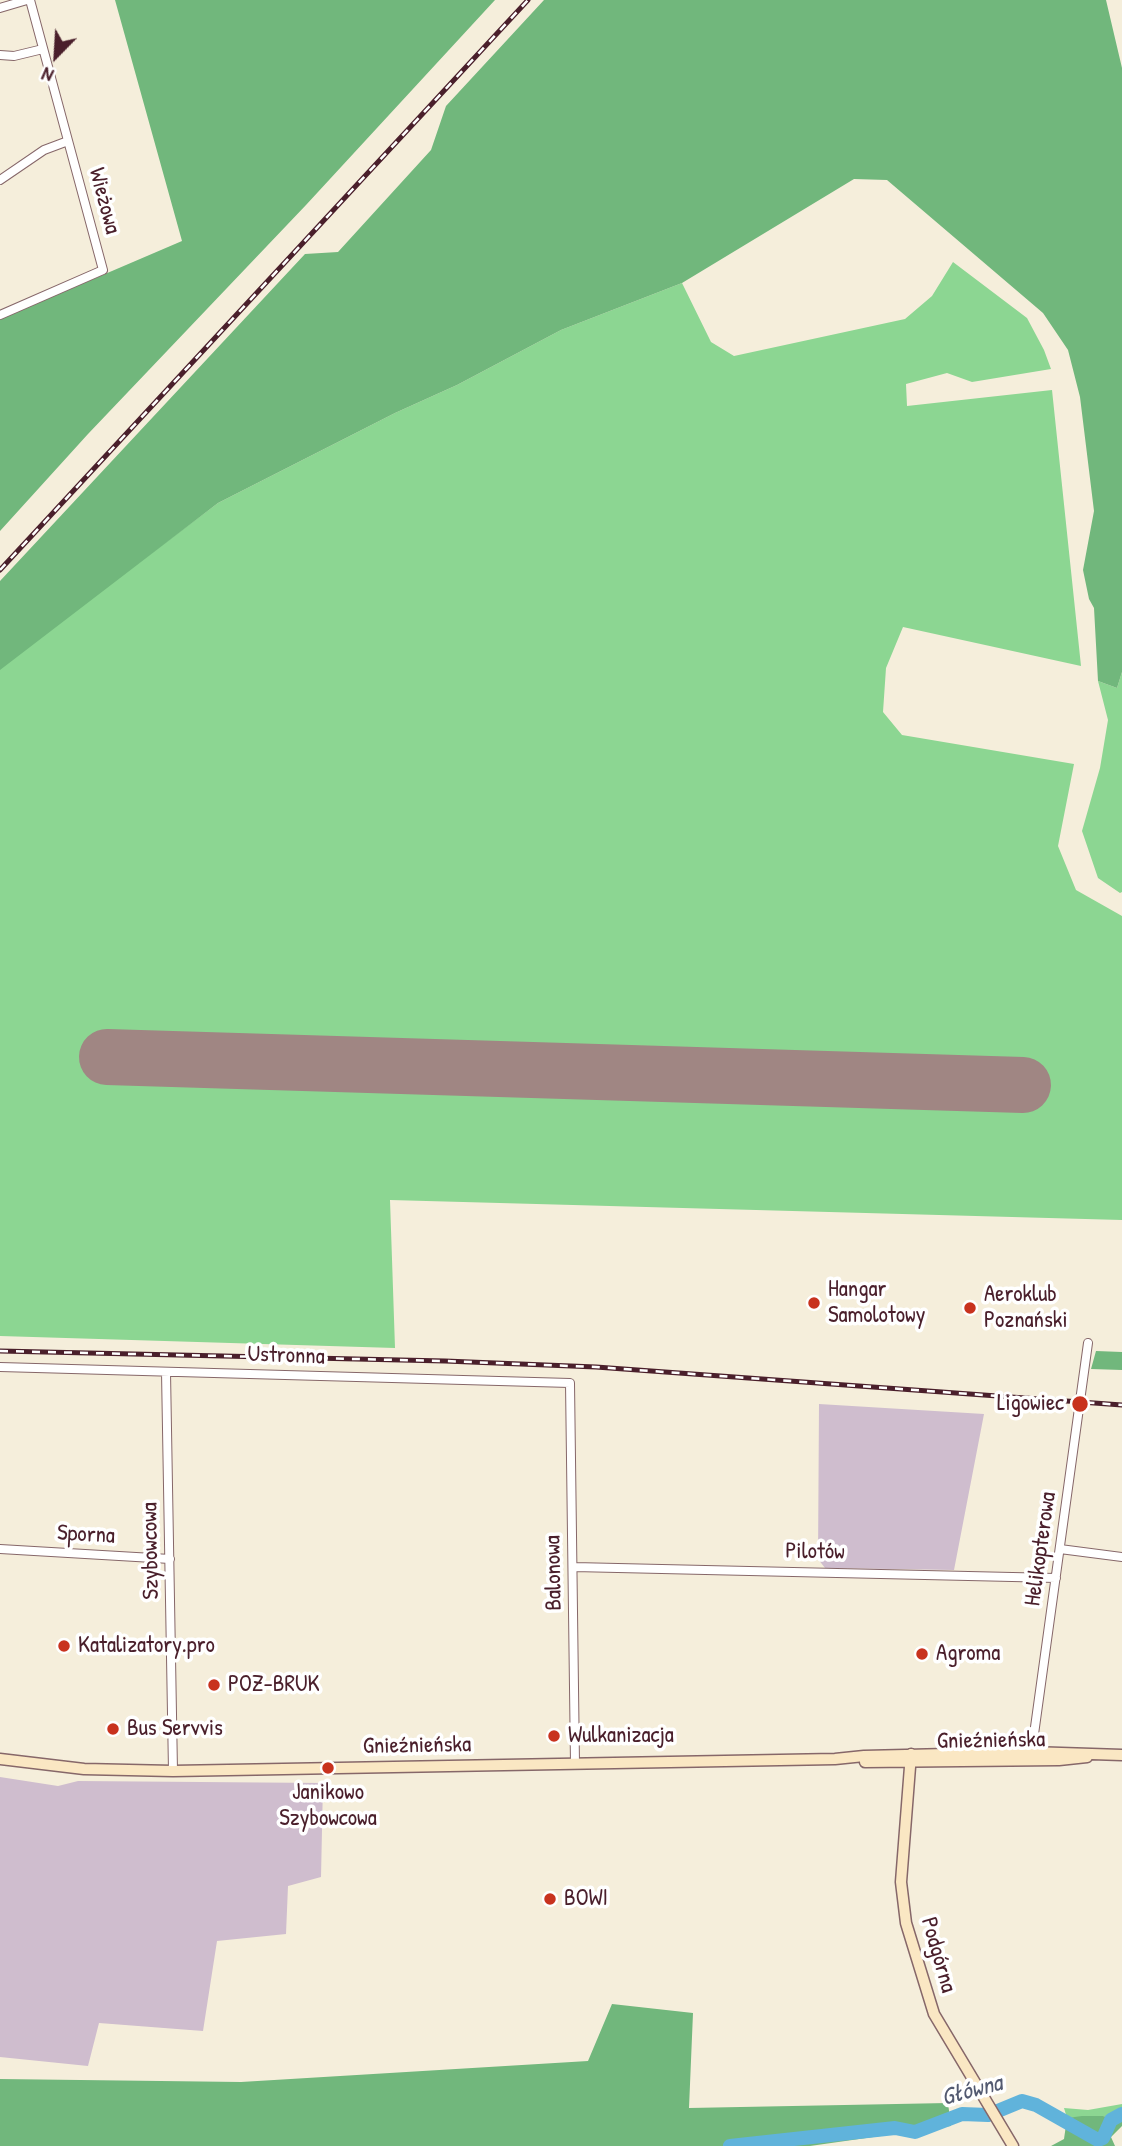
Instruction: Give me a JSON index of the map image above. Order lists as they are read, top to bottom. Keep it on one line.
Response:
{"streets":{"main road":["Gnieźnieńska","Podgórna"],"street":["Wieżowa","Ustronna","Sporna","Helikopterowa","Szybowcowa","Pilotów","Balonowa"]},"crossings":[["Ustronna","Szybowcowa"],["Ustronna","Balonowa"],["Sporna","Szybowcowa"],["Helikopterowa","Pilotów"],["Helikopterowa","Gnieźnieńska"],["Szybowcowa","Gnieźnieńska"],["Pilotów","Balonowa"],["Balonowa","Gnieźnieńska"],["Gnieźnieńska","Podgórna"]],"water":["Główna"],"places":["Hangar Samolotowy","Aeroklub Poznański","Ligowiec","Katalizatory.pro","Agroma","POZ-BRUK","Bus Servvis","Wulkanizacja","Janikowo Szybowcowa","BOWI"],"north":"bottom left"}
